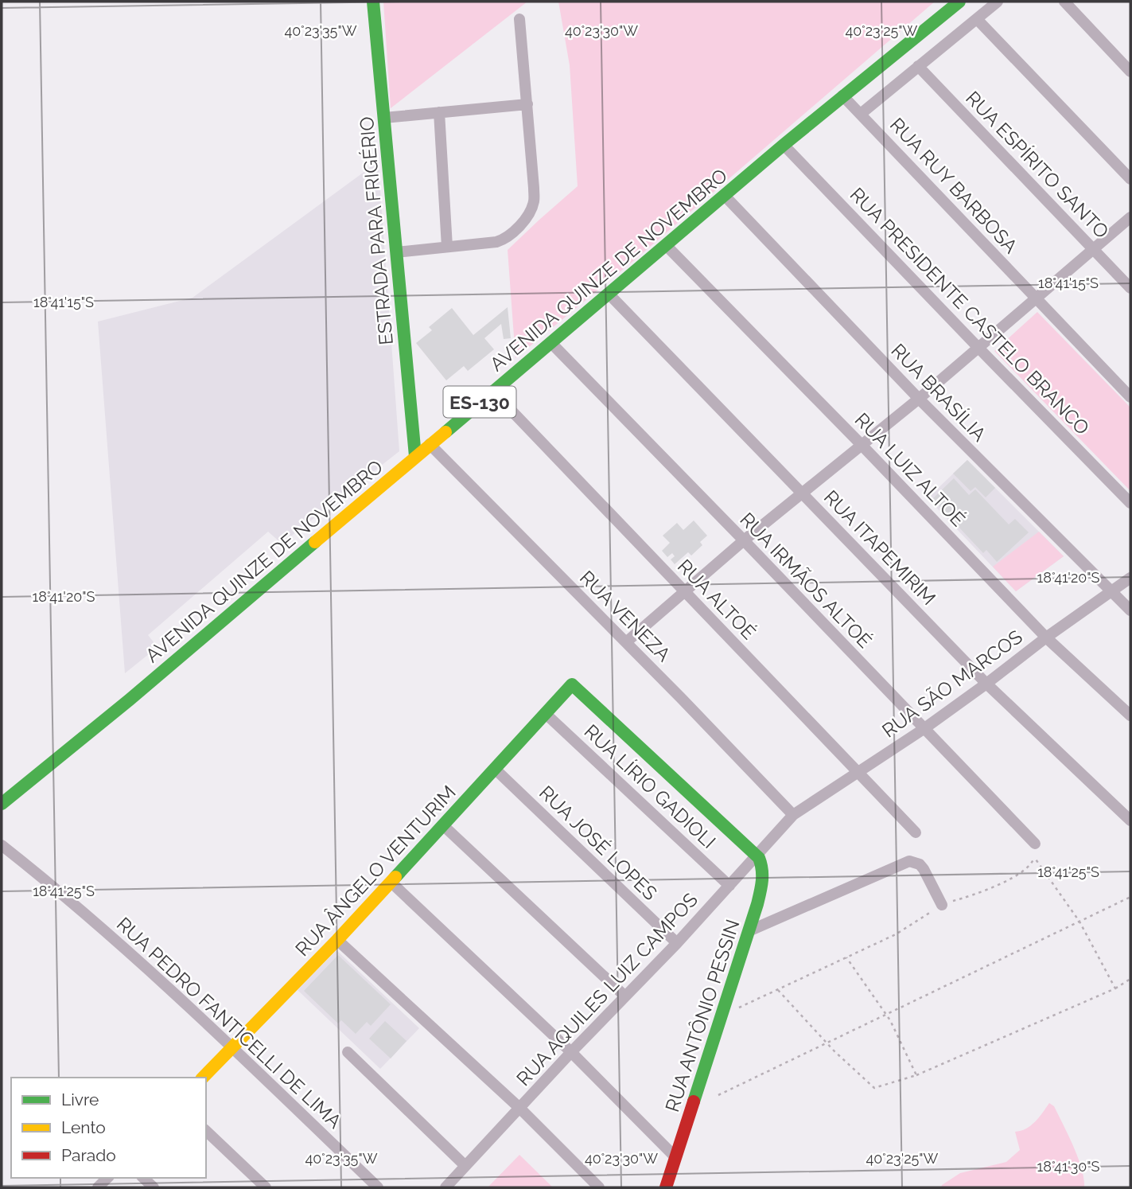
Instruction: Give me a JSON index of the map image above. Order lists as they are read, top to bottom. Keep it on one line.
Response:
{"streets":{"street":["RUA ESPÍRITO SANTO","RUA RUY BARBOSA","ESTRADA PARA FRIGÉRIO","AVENIDA QUINZE DE NOVEMBRO","RUA PRESIDENTE CASTELO BRANCO","RUA BRASÍLIA","ES-130","RUA LUIZ ALTOÉ","RUA ITAPEMIRIM","RUA IRMÃOS ALTOÉ","RUA ALTOÉ","RUA VENEZA","RUA SÃO MARCOS","RUA LÍRIO GADIOLI","RUA JOSÉ LOPES","RUA ÂNGELO VENTURIM","RUA AQUILES LUIZ CAMPOS","RUA ANTÔNIO PESSIN","RUA PEDRO FANTICELLI DE LIMA"]},"crossings":[["RUA RUY BARBOSA","AVENIDA QUINZE DE NOVEMBRO"],["ESTRADA PARA FRIGÉRIO","AVENIDA QUINZE DE NOVEMBRO"],["AVENIDA QUINZE DE NOVEMBRO","RUA PRESIDENTE CASTELO BRANCO"],["AVENIDA QUINZE DE NOVEMBRO","RUA BRASÍLIA"],["AVENIDA QUINZE DE NOVEMBRO","RUA LUIZ ALTOÉ"],["AVENIDA QUINZE DE NOVEMBRO","RUA ITAPEMIRIM"],["AVENIDA QUINZE DE NOVEMBRO","RUA IRMÃOS ALTOÉ"],["AVENIDA QUINZE DE NOVEMBRO","RUA ALTOÉ"],["AVENIDA QUINZE DE NOVEMBRO","RUA VENEZA"],["RUA BRASÍLIA","RUA SÃO MARCOS"],["RUA LUIZ ALTOÉ","RUA SÃO MARCOS"],["RUA ITAPEMIRIM","RUA SÃO MARCOS"],["RUA IRMÃOS ALTOÉ","RUA SÃO MARCOS"],["RUA ALTOÉ","RUA SÃO MARCOS"],["RUA VENEZA","RUA SÃO MARCOS"],["RUA VENEZA","RUA AQUILES LUIZ CAMPOS"],["RUA SÃO MARCOS","RUA AQUILES LUIZ CAMPOS"],["RUA LÍRIO GADIOLI","RUA ÂNGELO VENTURIM"],["RUA LÍRIO GADIOLI","RUA AQUILES LUIZ CAMPOS"],["RUA JOSÉ LOPES","RUA ÂNGELO VENTURIM"],["RUA JOSÉ LOPES","RUA AQUILES LUIZ CAMPOS"],["RUA ÂNGELO VENTURIM","RUA AQUILES LUIZ CAMPOS"],["RUA ÂNGELO VENTURIM","RUA ANTÔNIO PESSIN"],["RUA ÂNGELO VENTURIM","RUA PEDRO FANTICELLI DE LIMA"],["RUA AQUILES LUIZ CAMPOS","RUA ANTÔNIO PESSIN"]],"legend":["Livre","Lento","Parado"],"coordinates":["40°23'35\"W","40°23'30\"W","40°23'25\"W","18°41'15\"S","18°41'20\"S","18°41'25\"S","18°41'30\"S"]}
